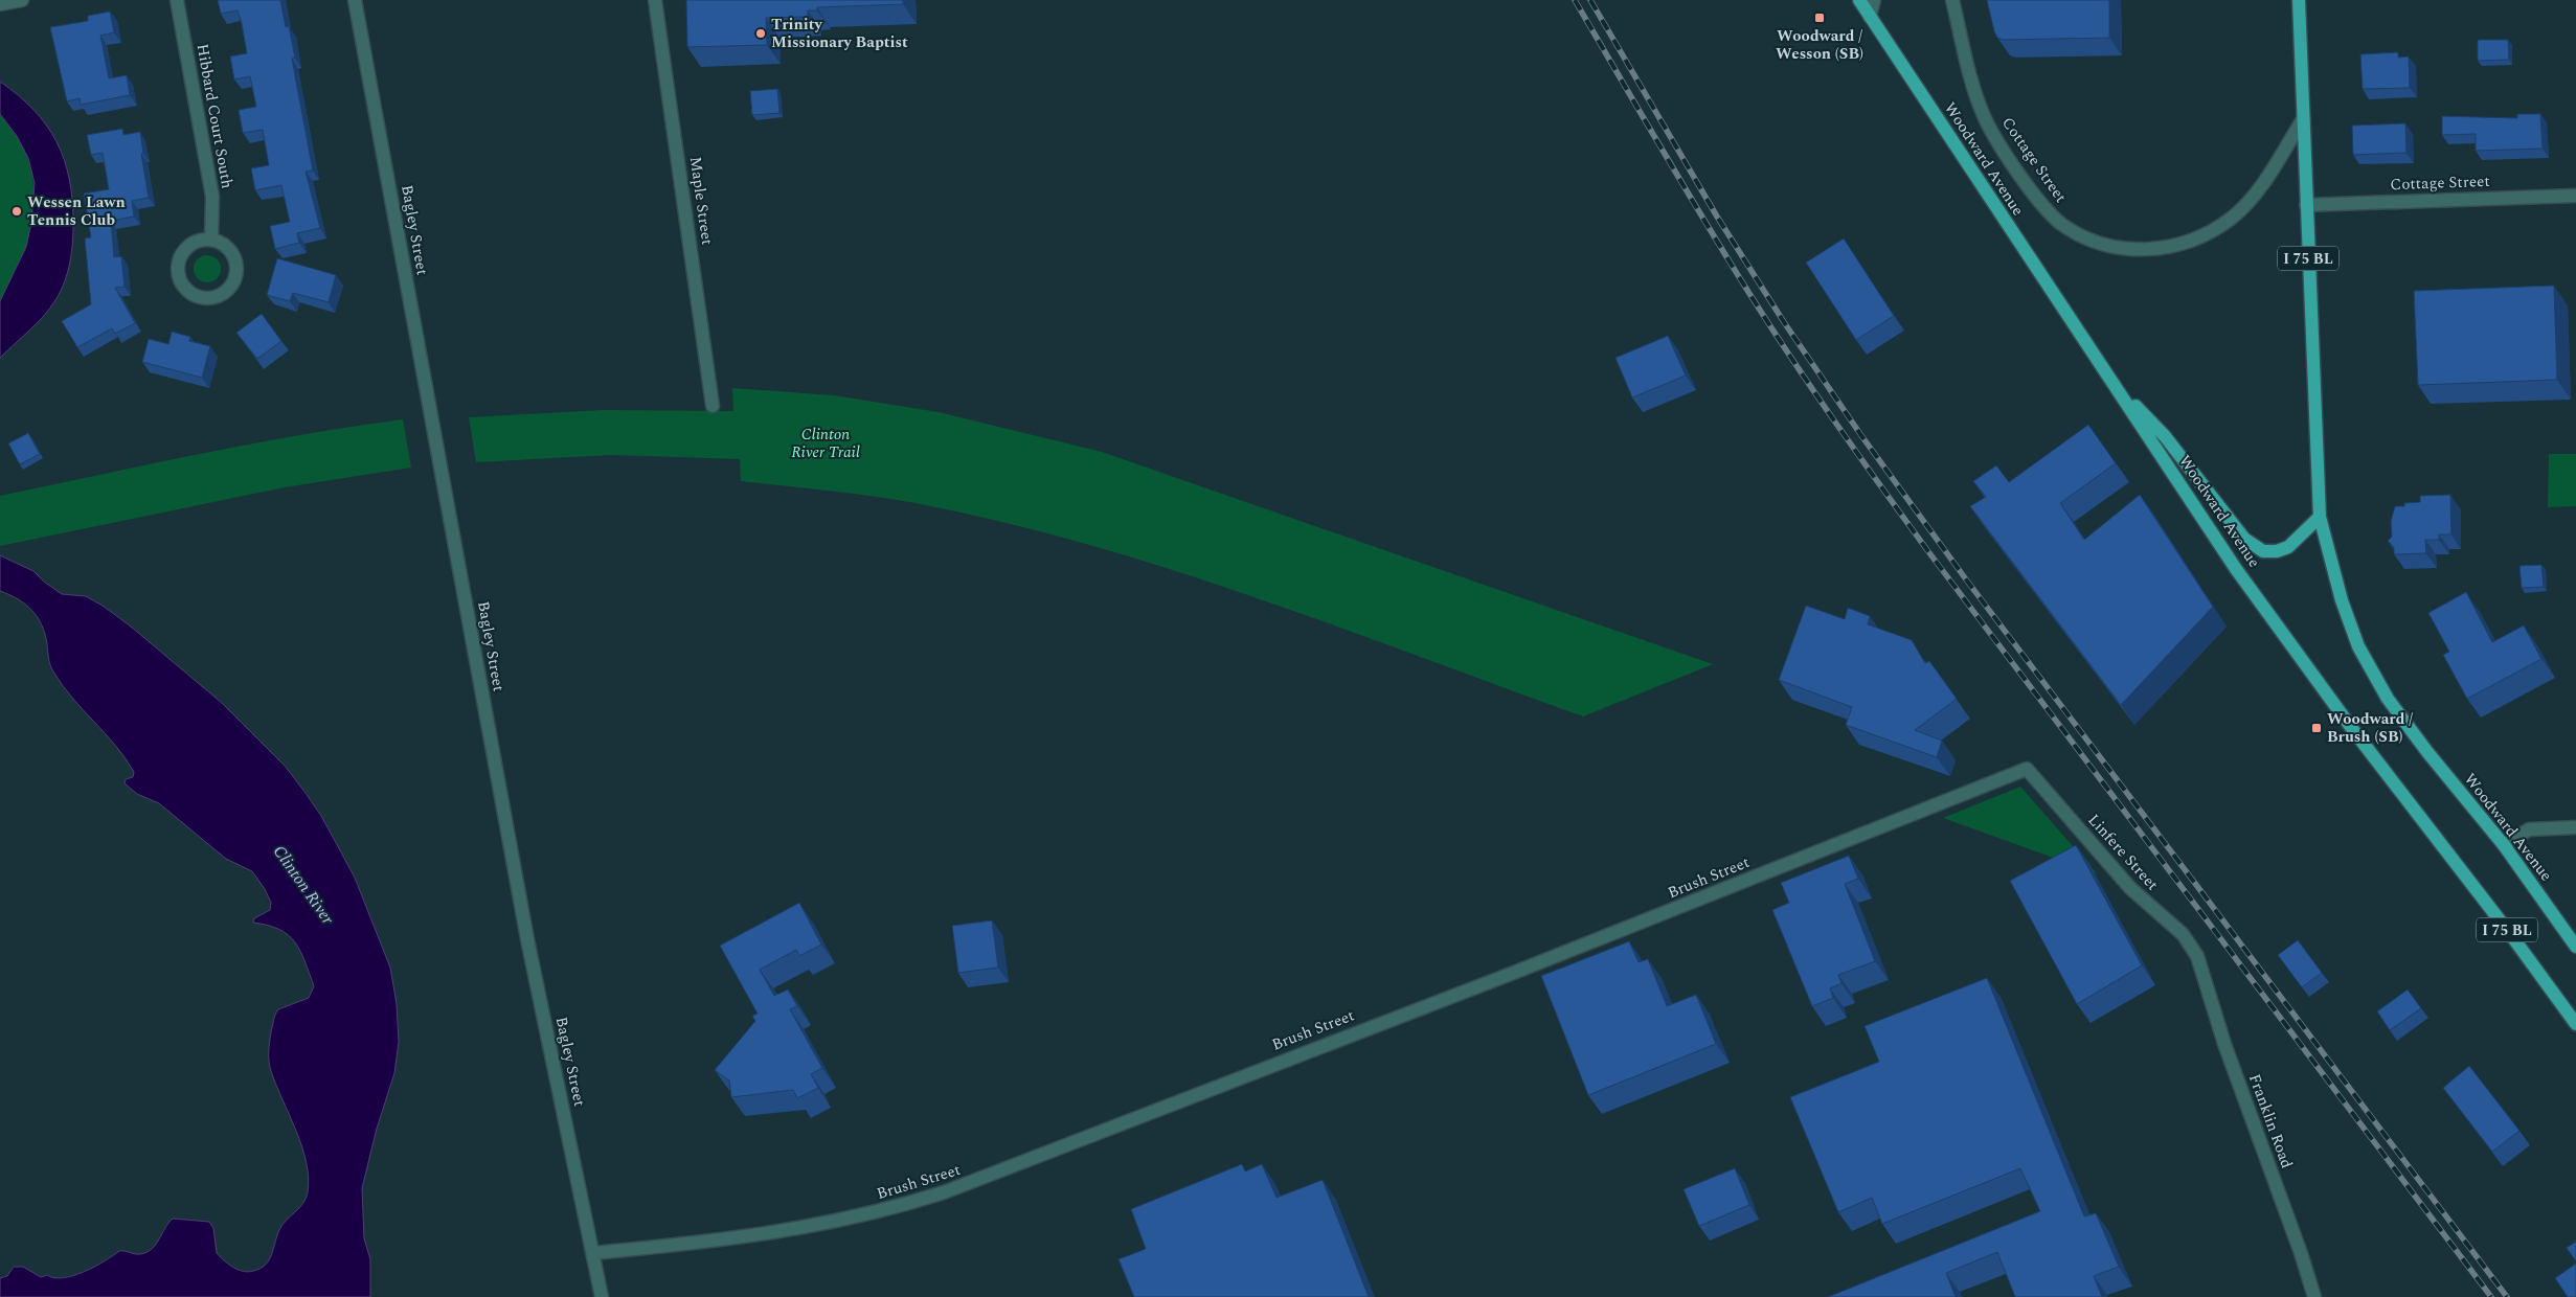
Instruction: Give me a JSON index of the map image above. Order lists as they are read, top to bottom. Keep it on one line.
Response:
{"streets":{"main road":["Woodward Avenue","I 75 BL"],"street":["Hibbard Court South","Cottage Street","Maple Street","Bagley Street","Linfere Street","Brush Street","Franklin Road"]},"crossings":[["Woodward Avenue","Cottage Street"],["Bagley Street","Brush Street"],["Linfere Street","Brush Street"],["Linfere Street","Franklin Road"]],"water":["Clinton River"],"parks":["Clinton River Trail"],"places":{"transit":["Woodward / Wesson (SB)","Woodward / Brush (SB)"],"other":["Trinity Missionary Baptist","Wessen Lawn Tennis Club"]}}
